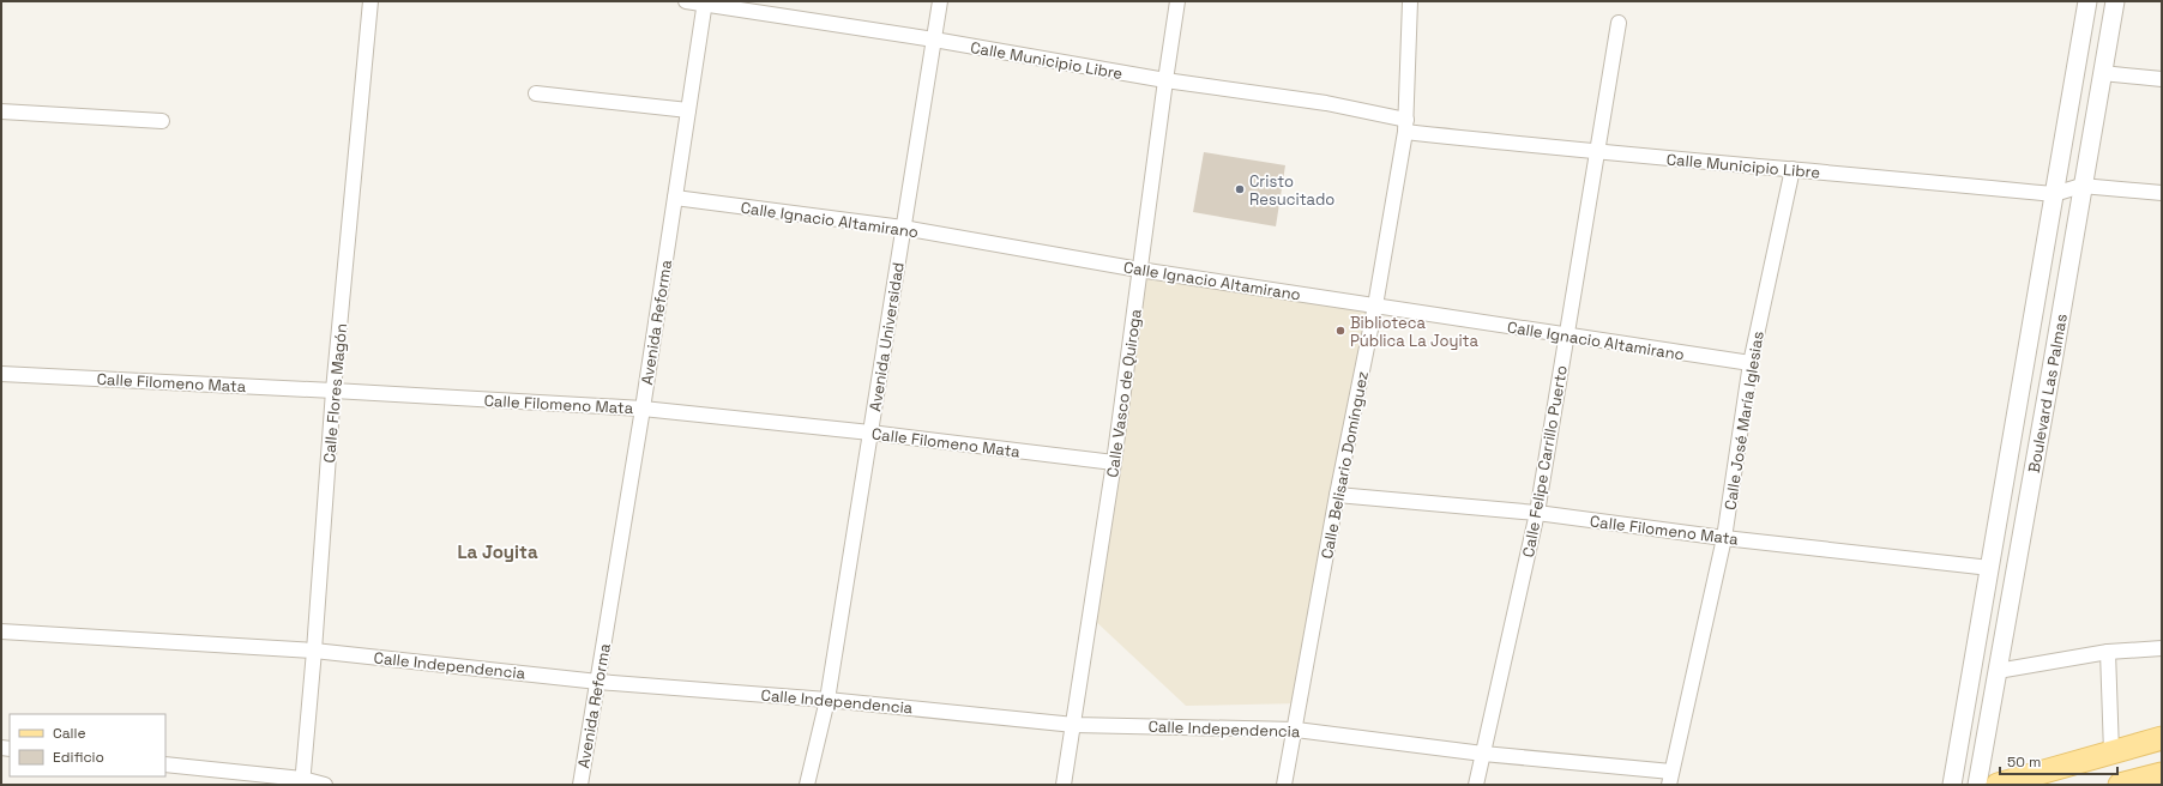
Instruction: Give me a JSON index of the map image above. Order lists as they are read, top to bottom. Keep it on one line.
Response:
{"streets":{"street":["Calle Municipio Libre","Calle Ignacio Altamirano","Avenida Reforma","Avenida Universidad","Calle Filomeno Mata","Calle Flores Magón","Calle Vasco de Quiroga","Boulevard Las Palmas","Calle José María Iglesias","Calle Felipe Carrillo Puerto","Calle Belisario Domínguez","Calle Independencia"]},"crossings":[["Calle Municipio Libre","Avenida Reforma"],["Calle Municipio Libre","Avenida Universidad"],["Calle Municipio Libre","Calle Vasco de Quiroga"],["Calle Municipio Libre","Boulevard Las Palmas"],["Calle Municipio Libre","Calle José María Iglesias"],["Calle Municipio Libre","Calle Felipe Carrillo Puerto"],["Calle Municipio Libre","Calle Belisario Domínguez"],["Calle Ignacio Altamirano","Avenida Reforma"],["Calle Ignacio Altamirano","Avenida Universidad"],["Calle Ignacio Altamirano","Calle Vasco de Quiroga"],["Calle Ignacio Altamirano","Calle José María Iglesias"],["Calle Ignacio Altamirano","Calle Felipe Carrillo Puerto"],["Calle Ignacio Altamirano","Calle Belisario Domínguez"],["Avenida Reforma","Calle Filomeno Mata"],["Avenida Reforma","Calle Independencia"],["Avenida Universidad","Calle Filomeno Mata"],["Avenida Universidad","Calle Independencia"],["Calle Filomeno Mata","Calle Flores Magón"],["Calle Filomeno Mata","Calle Vasco de Quiroga"],["Calle Filomeno Mata","Boulevard Las Palmas"],["Calle Filomeno Mata","Calle José María Iglesias"],["Calle Filomeno Mata","Calle Felipe Carrillo Puerto"],["Calle Filomeno Mata","Calle Belisario Domínguez"],["Calle Flores Magón","Calle Independencia"],["Calle Vasco de Quiroga","Calle Independencia"],["Calle José María Iglesias","Calle Independencia"],["Calle Felipe Carrillo Puerto","Calle Independencia"],["Calle Belisario Domínguez","Calle Independencia"]],"districts":["La Joyita"],"places":["Cristo Resucitado","Biblioteca Pública La Joyita"],"legend":["Calle","Edificio"],"scale_bar":"50 m"}
